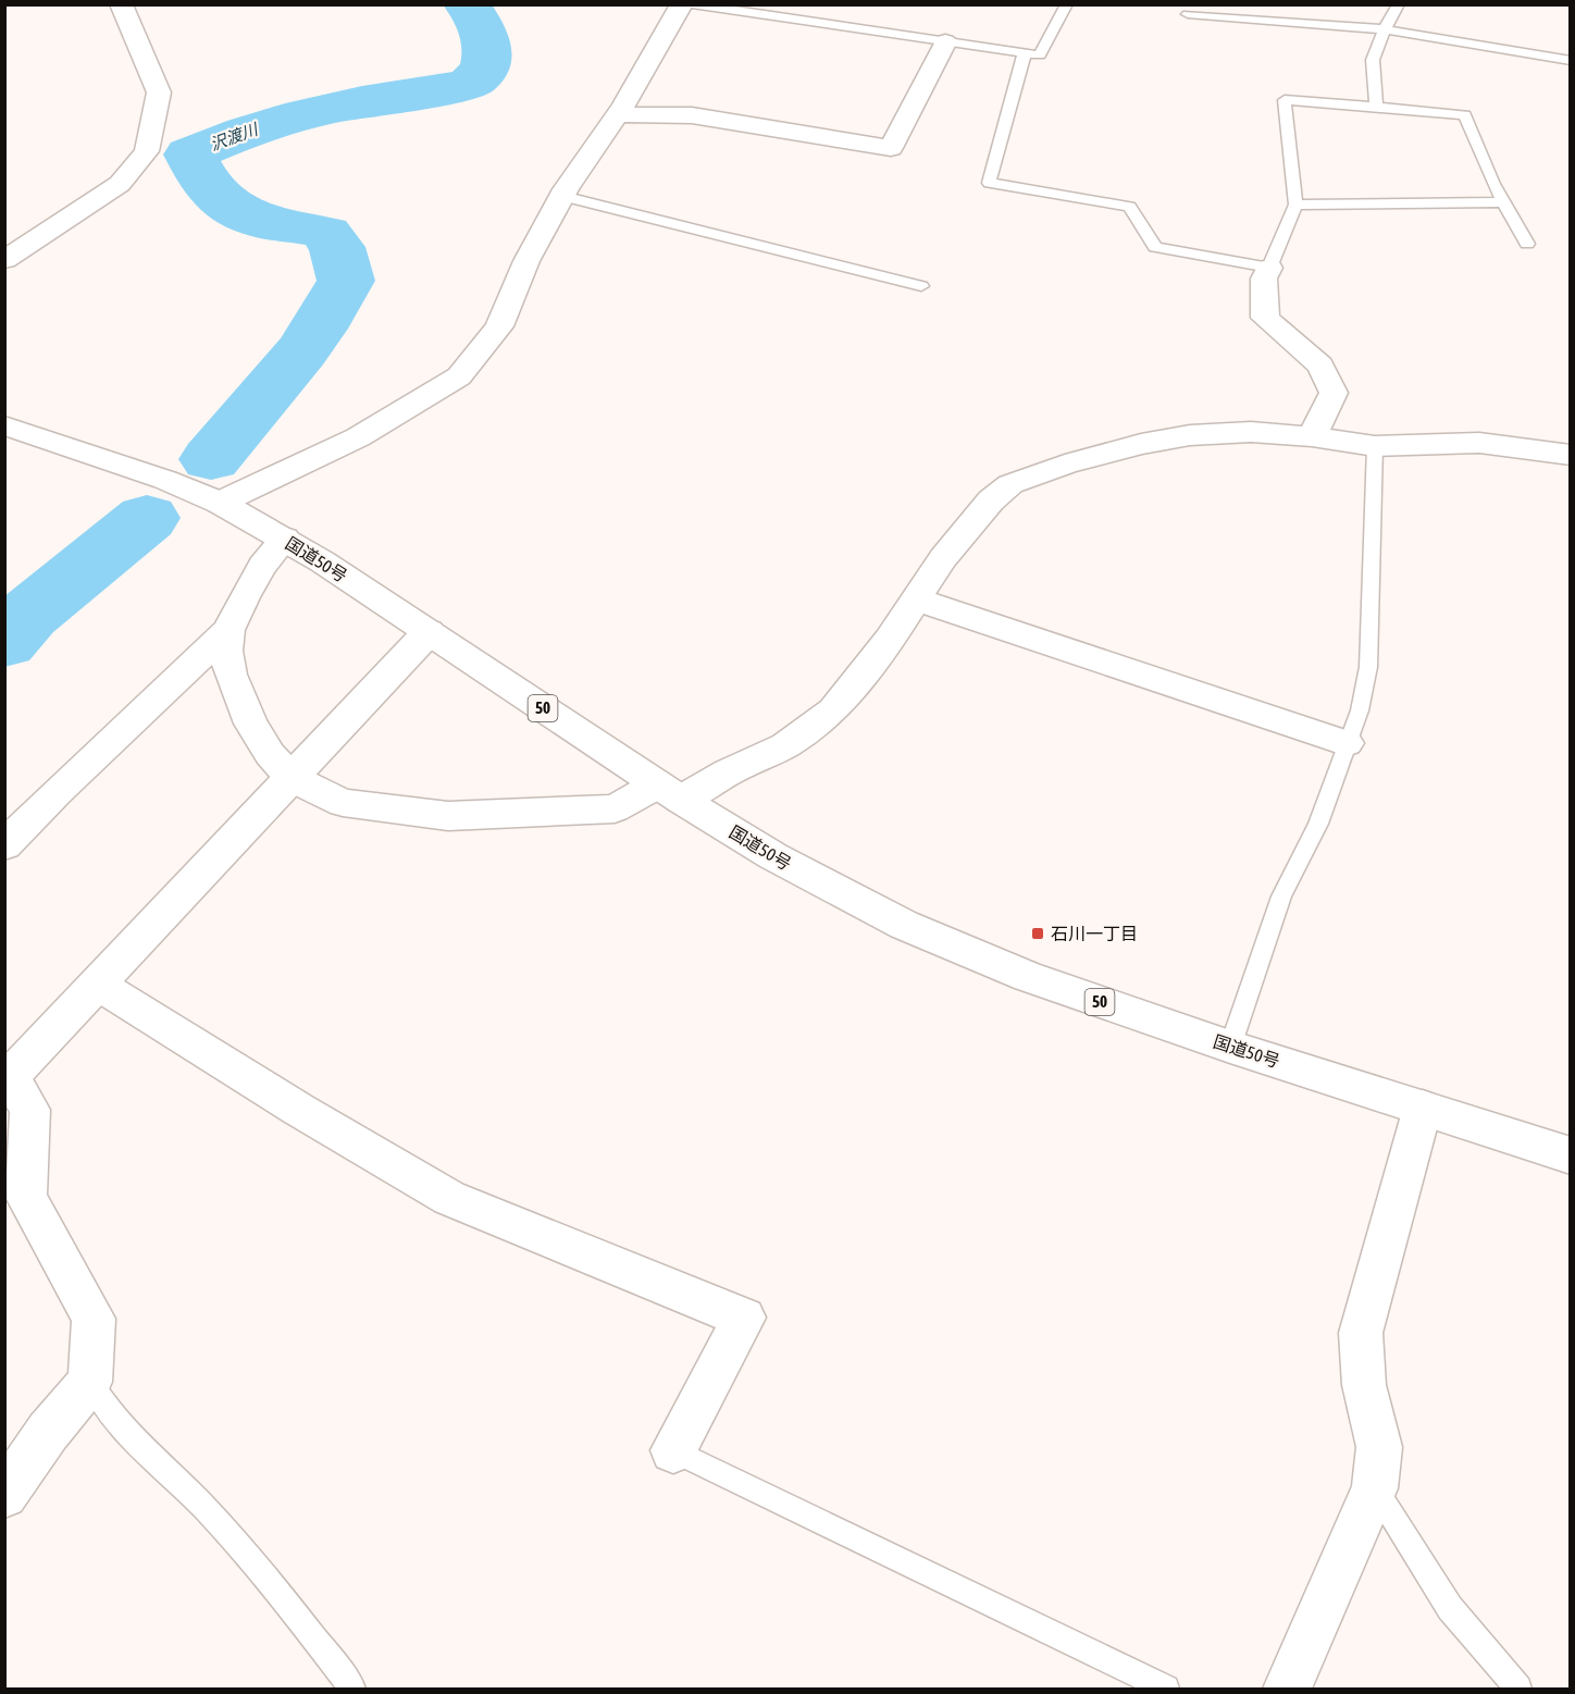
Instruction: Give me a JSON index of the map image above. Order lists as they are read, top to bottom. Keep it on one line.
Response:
{"streets":{"main road":["国道50号","50"]},"water":["沢渡川"],"places":{"transit":["石川一丁目"]}}
